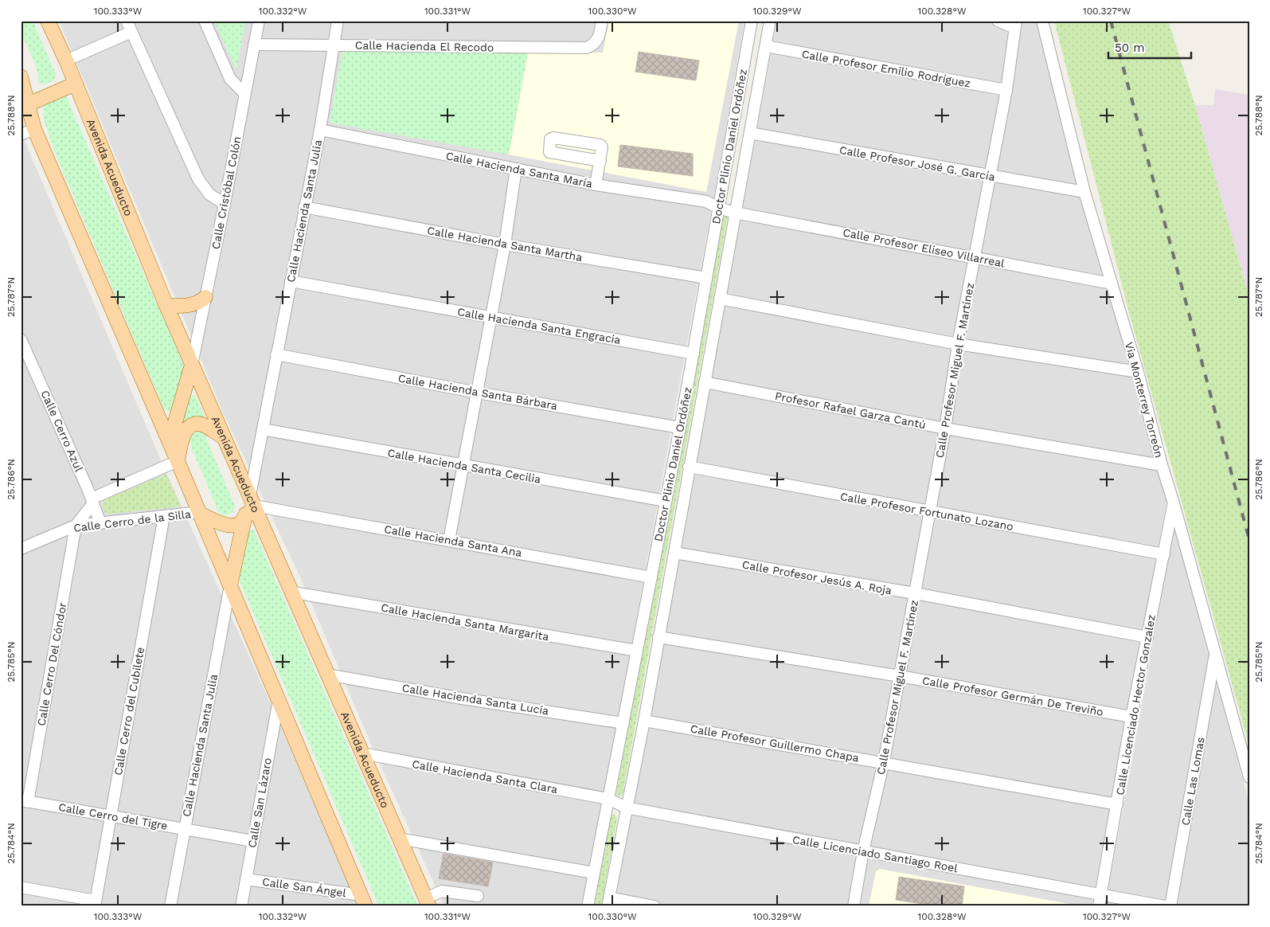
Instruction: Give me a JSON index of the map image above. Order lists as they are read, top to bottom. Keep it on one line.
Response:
{"streets":{"main road":["Avenida Acueducto"],"street":["Calle Hacienda El Recodo","Calle Profesor Emilio Rodríguez","Doctor Plinio Daniel Ordóñez","Calle Profesor José G. García","Calle Hacienda Santa María","Calle Cristóbal Colón","Calle Hacienda Santa Julia","Calle Hacienda Santa Martha","Calle Profesor Eliseo Villarreal","Calle Hacienda Santa Engracia","Calle Profesor Miguel F. Martínez","Calle Hacienda Santa Bárbara","Via Monterrey Torreón","Profesor Rafael Garza Cantú","Calle Cerro Azul","Calle Hacienda Santa Cecilia","Calle Profesor Fortunato Lozano","Calle Cerro de la Silla","Calle Hacienda Santa Ana","Calle Profesor Jesús A. Roja","Calle Hacienda Santa Margarita","Calle Cerro Del Cóndor","Calle Profesor Germán De Treviño","Calle Hacienda Santa Lucía","Calle Licenciado Hector Gonzalez","Calle Cerro del Cubilete","Calle Profesor Guillermo Chapa","Calle Hacienda Santa Clara","Calle Las Lomas","Calle San Lázaro","Calle Cerro del Tigre","Calle Licenciado Santiago Roel","Calle San Ángel"]},"crossings":[["Calle Hacienda El Recodo","Calle Cristóbal Colón"],["Calle Hacienda El Recodo","Calle Hacienda Santa Julia"],["Calle Profesor Emilio Rodríguez","Doctor Plinio Daniel Ordóñez"],["Calle Profesor Emilio Rodríguez","Calle Profesor Miguel F. Martínez"],["Doctor Plinio Daniel Ordóñez","Calle Profesor José G. García"],["Doctor Plinio Daniel Ordóñez","Calle Hacienda Santa María"],["Doctor Plinio Daniel Ordóñez","Calle Hacienda Santa Martha"],["Doctor Plinio Daniel Ordóñez","Calle Profesor Eliseo Villarreal"],["Doctor Plinio Daniel Ordóñez","Calle Hacienda Santa Engracia"],["Doctor Plinio Daniel Ordóñez","Calle Hacienda Santa Bárbara"],["Doctor Plinio Daniel Ordóñez","Profesor Rafael Garza Cantú"],["Doctor Plinio Daniel Ordóñez","Calle Hacienda Santa Cecilia"],["Doctor Plinio Daniel Ordóñez","Calle Profesor Fortunato Lozano"],["Doctor Plinio Daniel Ordóñez","Calle Hacienda Santa Ana"],["Doctor Plinio Daniel Ordóñez","Calle Profesor Jesús A. Roja"],["Doctor Plinio Daniel Ordóñez","Calle Hacienda Santa Margarita"],["Doctor Plinio Daniel Ordóñez","Calle Profesor Germán De Treviño"],["Doctor Plinio Daniel Ordóñez","Calle Hacienda Santa Lucía"],["Doctor Plinio Daniel Ordóñez","Calle Profesor Guillermo Chapa"],["Doctor Plinio Daniel Ordóñez","Calle Hacienda Santa Clara"],["Doctor Plinio Daniel Ordóñez","Calle Licenciado Santiago Roel"],["Calle Profesor José G. García","Calle Profesor Miguel F. Martínez"],["Calle Profesor José G. García","Via Monterrey Torreón"],["Avenida Acueducto","Calle Cristóbal Colón"],["Avenida Acueducto","Calle Hacienda Santa Julia"],["Avenida Acueducto","Calle Hacienda Santa Ana"],["Avenida Acueducto","Calle Hacienda Santa Margarita"],["Avenida Acueducto","Calle Hacienda Santa Lucía"],["Avenida Acueducto","Calle Hacienda Santa Clara"],["Calle Hacienda Santa María","Calle Hacienda Santa Julia"],["Calle Hacienda Santa María","Calle Profesor Eliseo Villarreal"],["Calle Hacienda Santa Julia","Calle Hacienda Santa Martha"],["Calle Hacienda Santa Julia","Calle Hacienda Santa Engracia"],["Calle Hacienda Santa Julia","Calle Hacienda Santa Bárbara"],["Calle Hacienda Santa Julia","Calle Hacienda Santa Cecilia"],["Calle Hacienda Santa Julia","Calle Hacienda Santa Ana"],["Calle Hacienda Santa Julia","Calle Cerro del Tigre"],["Calle Profesor Eliseo Villarreal","Calle Profesor Miguel F. Martínez"],["Calle Profesor Eliseo Villarreal","Via Monterrey Torreón"],["Calle Profesor Miguel F. Martínez","Profesor Rafael Garza Cantú"],["Calle Profesor Miguel F. Martínez","Calle Profesor Fortunato Lozano"],["Calle Profesor Miguel F. Martínez","Calle Profesor Jesús A. Roja"],["Calle Profesor Miguel F. Martínez","Calle Profesor Germán De Treviño"],["Calle Profesor Miguel F. Martínez","Calle Profesor Guillermo Chapa"],["Calle Profesor Miguel F. Martínez","Calle Licenciado Santiago Roel"],["Via Monterrey Torreón","Profesor Rafael Garza Cantú"],["Via Monterrey Torreón","Calle Licenciado Hector Gonzalez"],["Via Monterrey Torreón","Calle Las Lomas"],["Calle Cerro Azul","Calle Cerro de la Silla"],["Calle Profesor Fortunato Lozano","Calle Licenciado Hector Gonzalez"],["Calle Cerro de la Silla","Calle Cerro Del Cóndor"],["Calle Cerro de la Silla","Calle Cerro del Cubilete"],["Calle Profesor Jesús A. Roja","Calle Licenciado Hector Gonzalez"],["Calle Cerro Del Cóndor","Calle Cerro del Tigre"],["Calle Profesor Germán De Treviño","Calle Licenciado Hector Gonzalez"],["Calle Licenciado Hector Gonzalez","Calle Profesor Guillermo Chapa"],["Calle Licenciado Hector Gonzalez","Calle Licenciado Santiago Roel"],["Calle Cerro del Cubilete","Calle Cerro del Tigre"],["Calle Hacienda Santa Clara","Calle Licenciado Santiago Roel"],["Calle San Lázaro","Calle Cerro del Tigre"],["Calle San Lázaro","Calle San Ángel"]],"scale_bar":"50 m","coordinates":["100.333°W","100.332°W","100.331°W","100.330°W","100.329°W","100.328°W","100.327°W","25.788°N","25.787°N","25.786°N","25.785°N","25.784°N"]}
